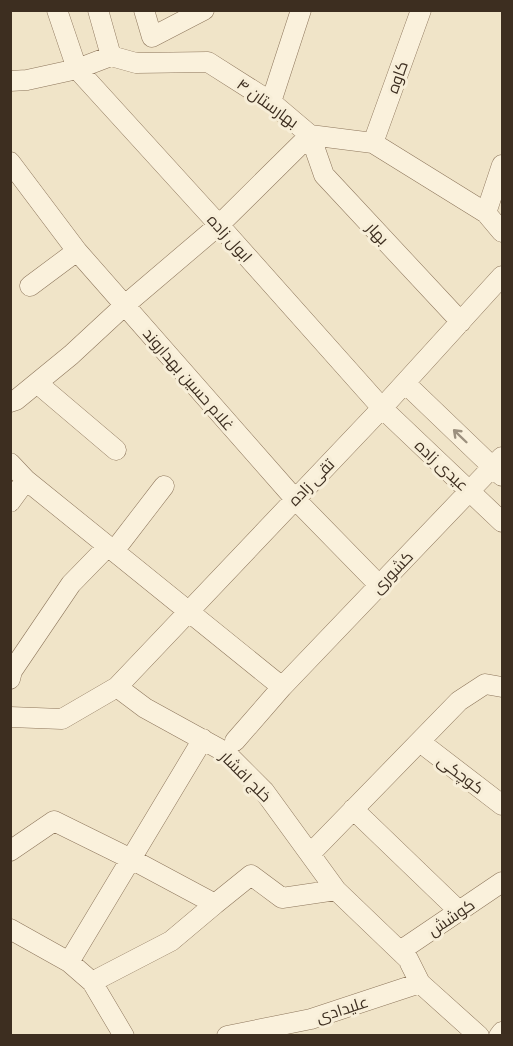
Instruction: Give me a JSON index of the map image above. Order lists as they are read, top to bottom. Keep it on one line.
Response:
{"streets":{"street":["کاوه","بهارستان ۴","بهار","ابول زاده","غلام حسین بهداروند","عیدی زاده","تقی زاده","کشوری","کوچکی","خلج افشار","کوشش","علیدادی"]},"crossings":[["کاوه","بهارستان ۴"],["بهارستان ۴","بهار"],["بهار","تقی زاده"],["ابول زاده","عیدی زاده"],["ابول زاده","تقی زاده"],["غلام حسین بهداروند","تقی زاده"],["غلام حسین بهداروند","کشوری"],["عیدی زاده","تقی زاده"],["عیدی زاده","کشوری"],["تقی زاده","خلج افشار"],["خلج افشار","کوشش"],["خلج افشار","علیدادی"]]}
